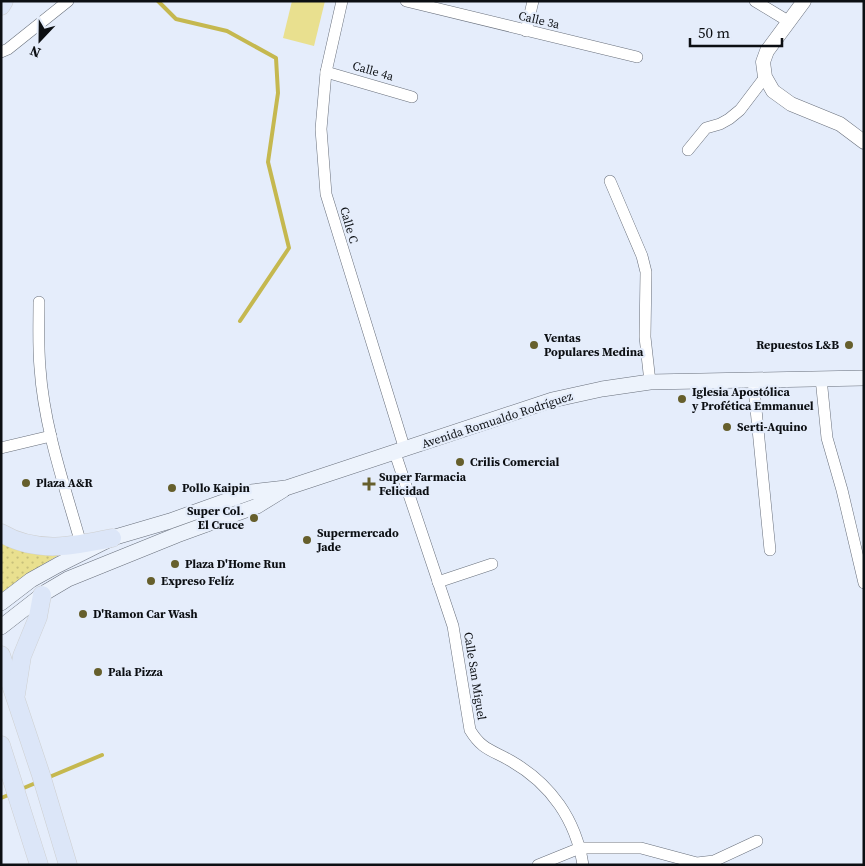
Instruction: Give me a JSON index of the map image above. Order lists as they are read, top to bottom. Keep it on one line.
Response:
{"streets":{"main road":["Avenida Romualdo Rodríguez"],"street":["Calle 3a","Calle 4a","Calle C","Calle San Miguel"]},"crossings":[["Calle 4a","Calle C"],["Calle C","Avenida Romualdo Rodríguez"],["Calle C","Calle San Miguel"],["Avenida Romualdo Rodríguez","Calle San Miguel"]],"places":{"other":["Ventas Populares Medina","Repuestos L&B","Iglesia Apostólica y Profética Emmanuel","Serti-Aquino","Crilis Comercial","Plaza A&R","Pollo Kaipin","Super Col. El Cruce","Supermercado Jade","Plaza D'Home Run","Expreso Felíz","D'Ramon Car Wash","Pala Pizza"],"health":["Super Farmacia Felicidad"]},"scale_bar":"50 m","north":"bottom"}
